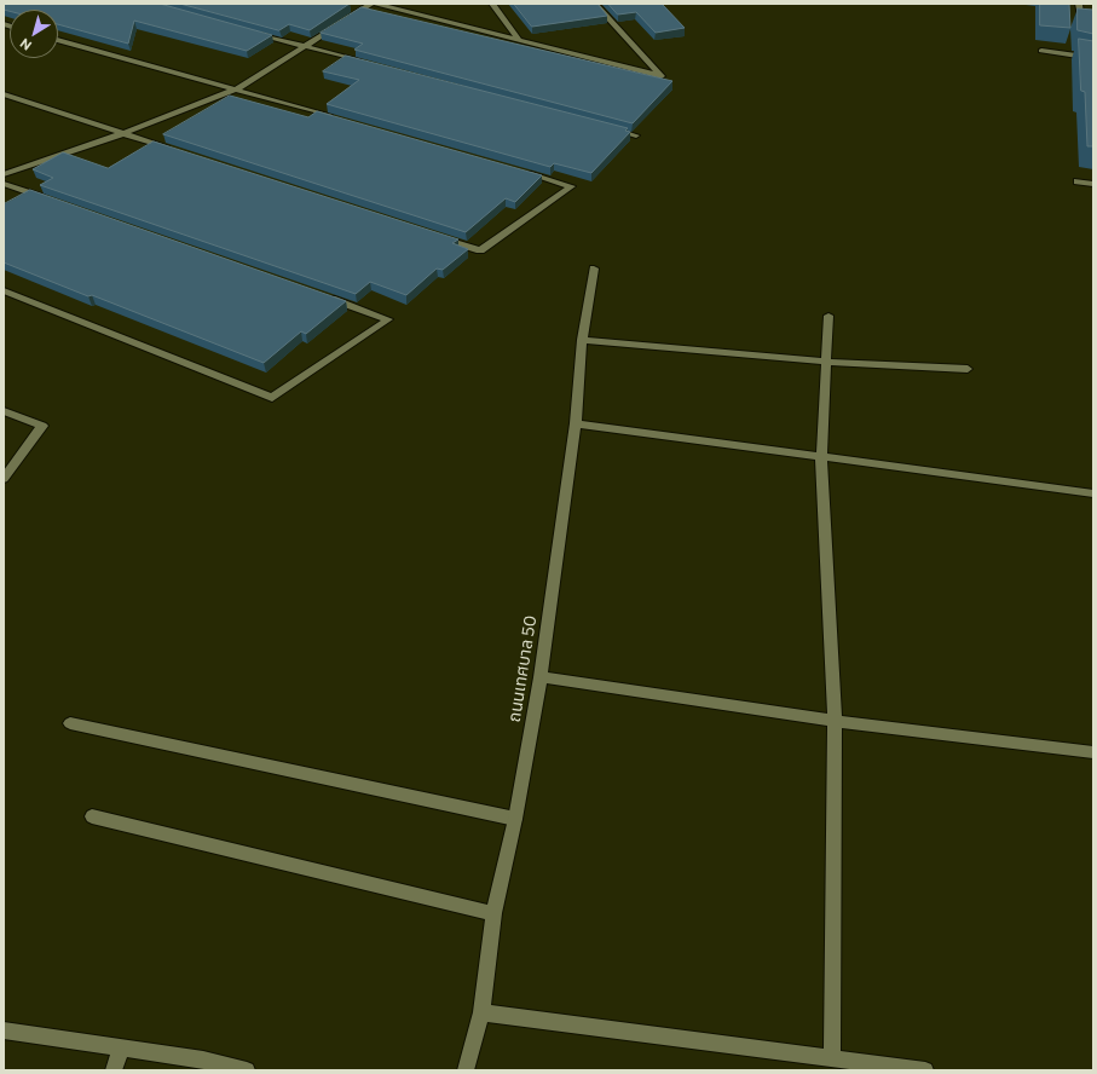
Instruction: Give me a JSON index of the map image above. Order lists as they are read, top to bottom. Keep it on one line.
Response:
{"streets":{"street":["ถนนเทศบาล 50"]},"north":"bottom left"}
